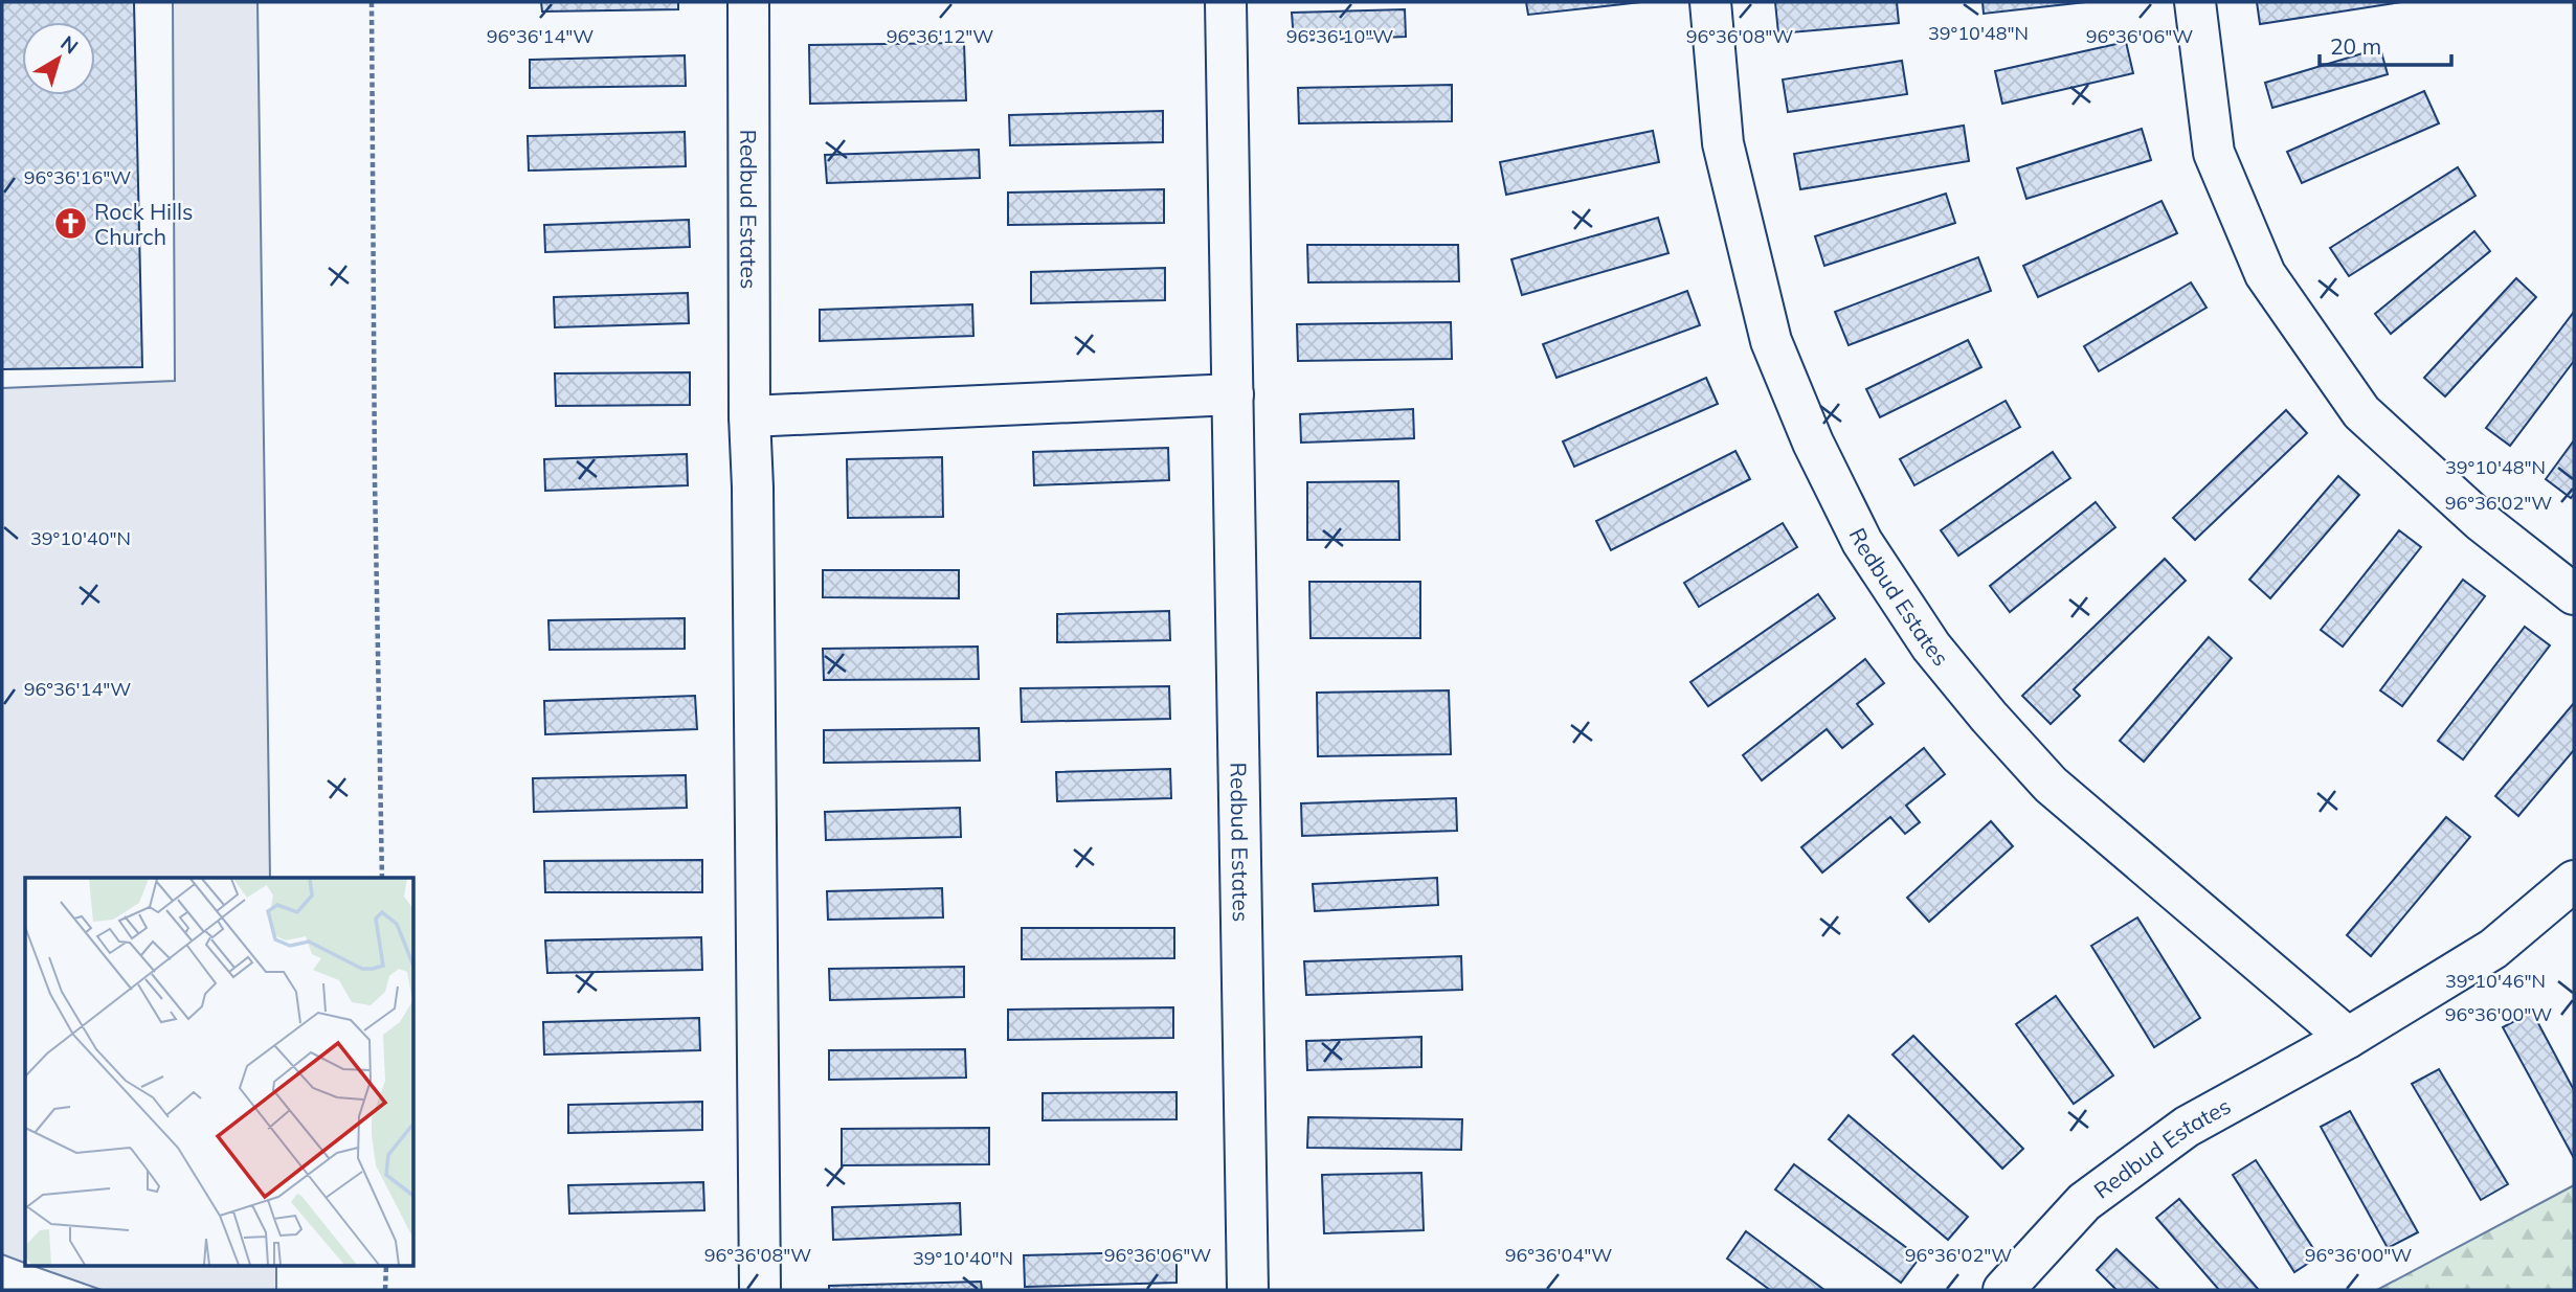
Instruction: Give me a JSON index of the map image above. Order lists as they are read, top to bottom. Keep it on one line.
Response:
{"streets":{"street":["Redbud Estates"]},"places":{"church":["Rock Hills Church"]},"scale_bar":"20 m","north":"top right","coordinates":["39°10'48\"N","96°36'14\"W","96°36'12\"W","96°36'10\"W","96°36'08\"W","96°36'06\"W","96°36'16\"W","96°36'02\"W","39°10'40\"N","39°10'46\"N","96°36'00\"W","96°36'04\"W"]}
